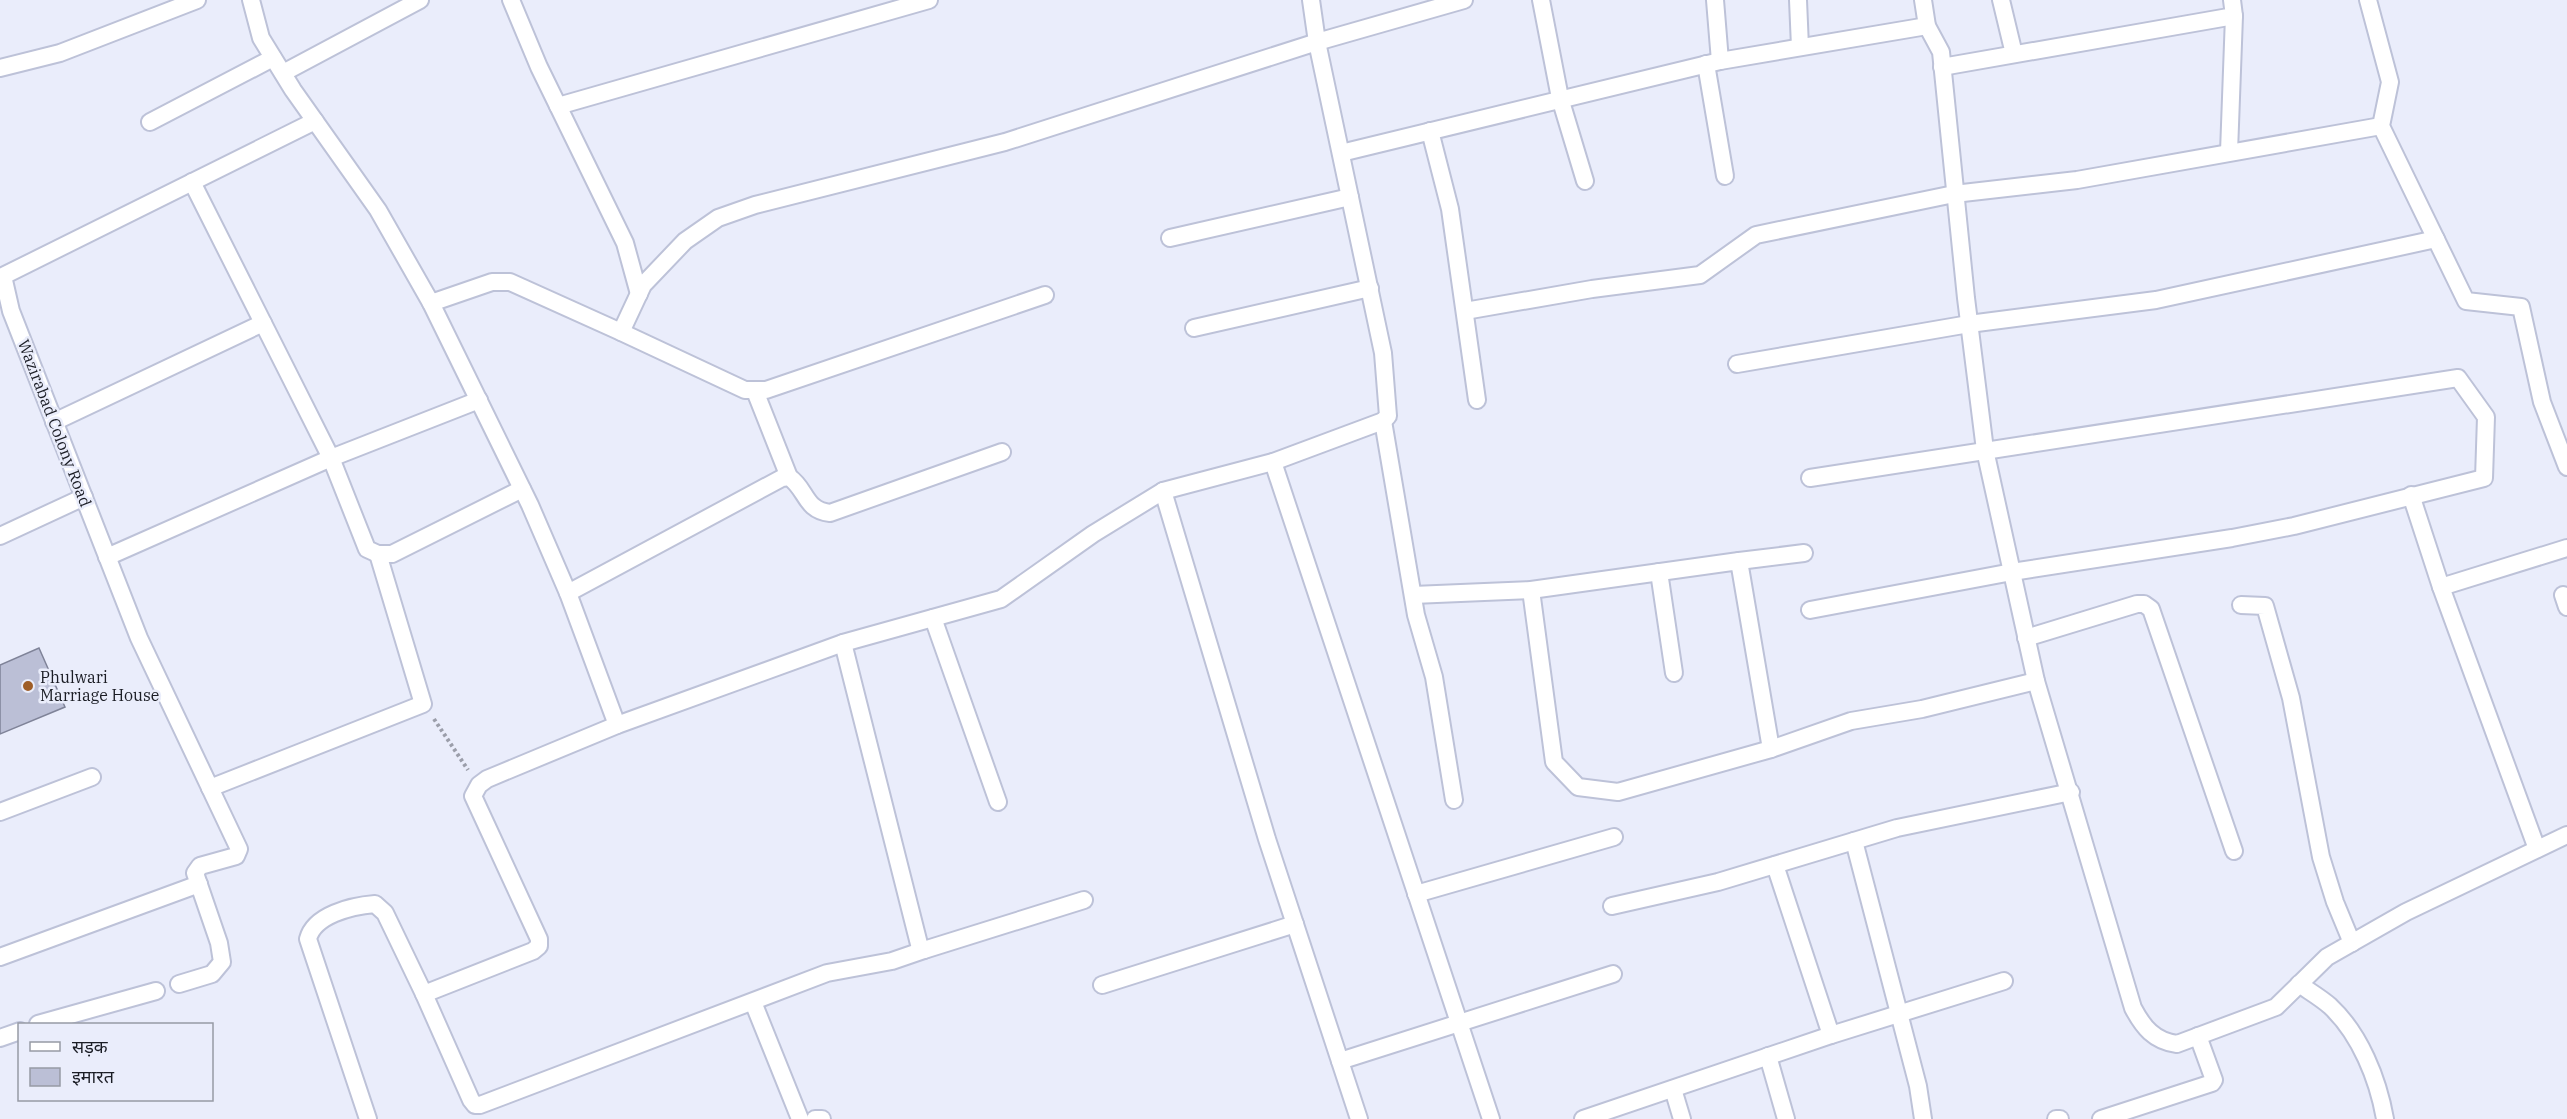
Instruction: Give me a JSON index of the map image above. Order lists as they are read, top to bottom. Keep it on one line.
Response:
{"streets":{"street":["Wazirabad Colony Road"]},"places":["Phulwari Marriage House"],"legend":["सड़क","इमारत"]}
